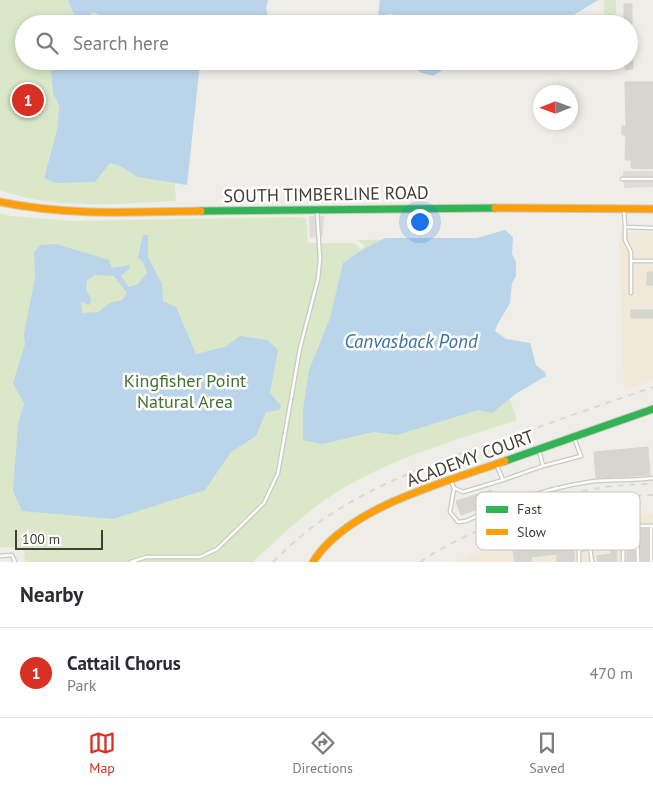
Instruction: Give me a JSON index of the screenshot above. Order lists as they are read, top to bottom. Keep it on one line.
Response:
{"streets":{"main road":["SOUTH TIMBERLINE ROAD","ACADEMY COURT"]},"water":["Canvasback Pond"],"parks":["Kingfisher Point Natural Area"],"legend":["Fast","Slow"],"scale_bar":"100 m","north":"left","page":{"search":"Search here","pins":"1","scale":"100 m","heading":"Nearby","list":[{"mark":"1","name":"Cattail Chorus","note":"Park","value":"470 m"}],"nav":["Map","Directions","Saved"]}}
